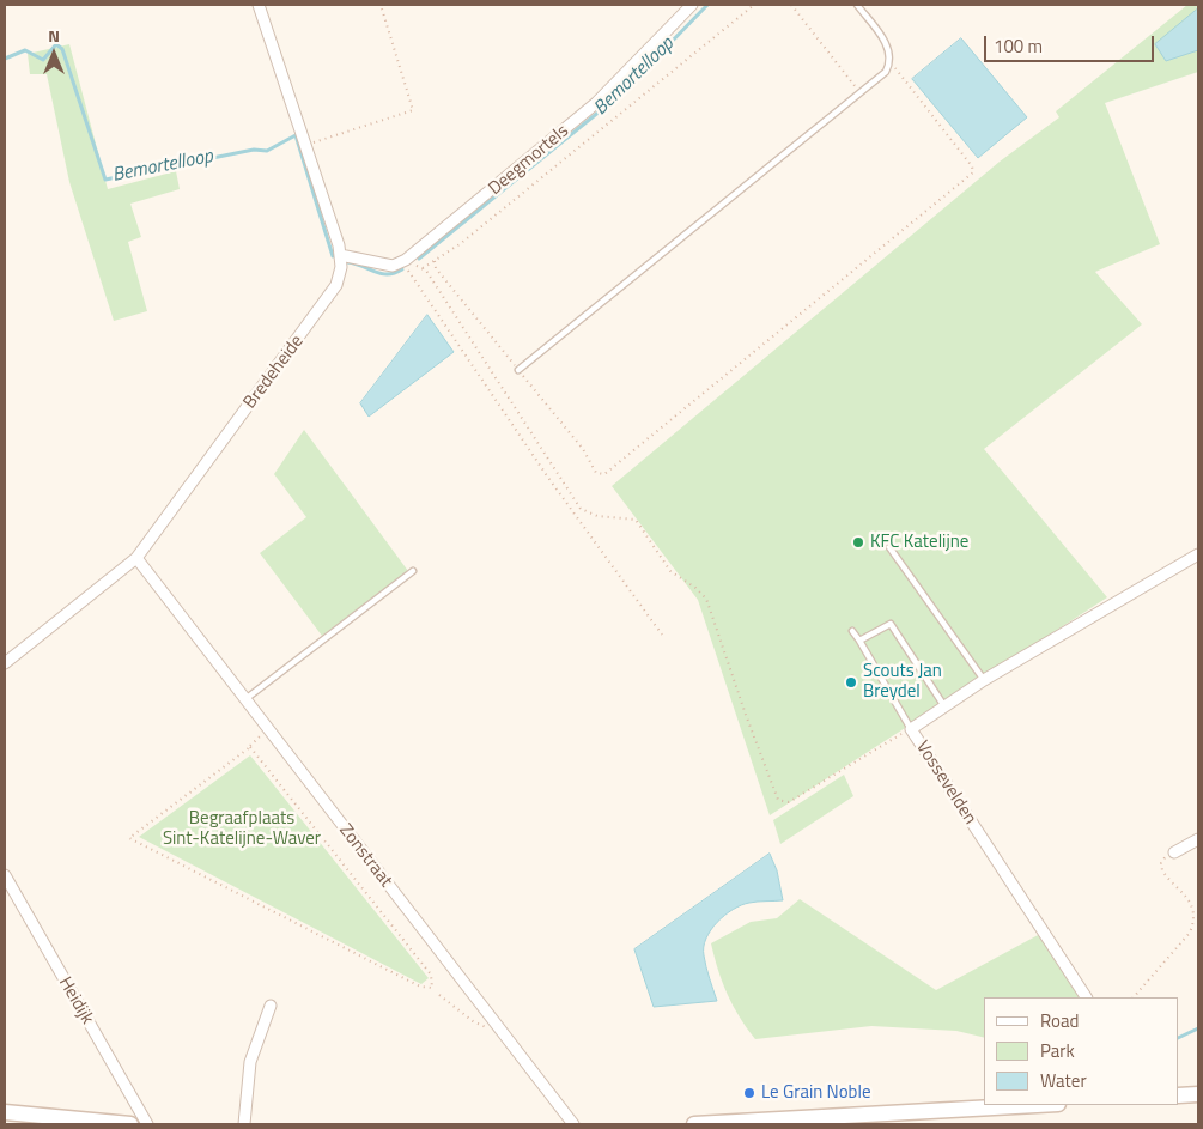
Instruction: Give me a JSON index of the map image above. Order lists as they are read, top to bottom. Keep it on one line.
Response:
{"streets":{"street":["Deegmortels","Bredeheide","Vossevelden","Zonstraat","Heidijk"]},"crossings":[["Bredeheide","Zonstraat"]],"water":["Bemortelloop"],"parks":["Begraafplaats Sint-Katelijne-Waver"],"places":["KFC Katelijne","Scouts Jan Breydel","Le Grain Noble"],"legend":["Road","Park","Water"],"scale_bar":"100 m","north":"top"}
